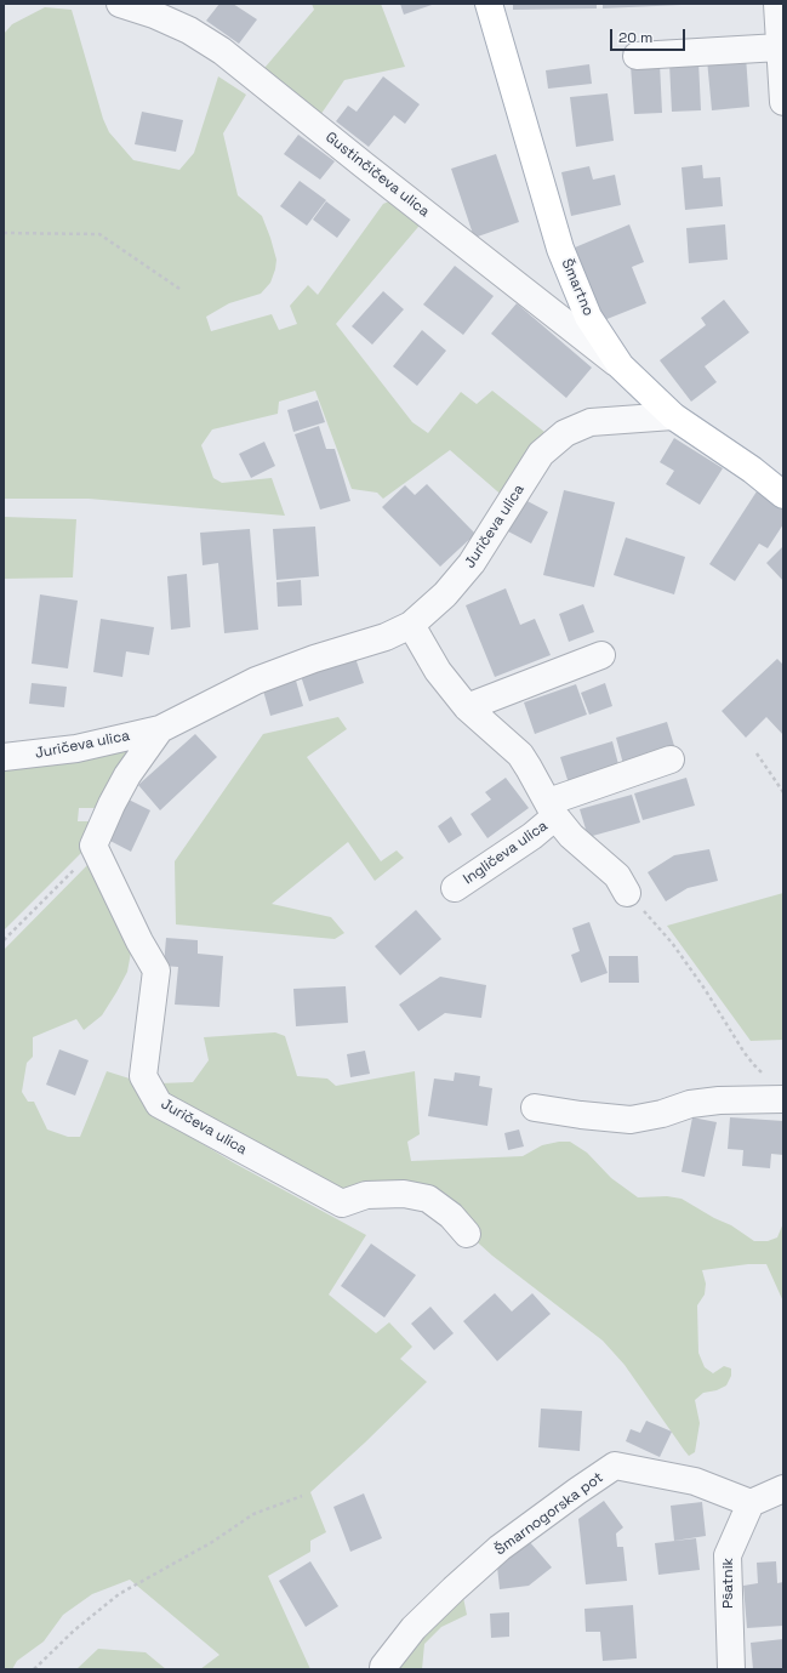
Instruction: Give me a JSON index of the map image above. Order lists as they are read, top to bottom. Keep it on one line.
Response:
{"streets":{"main road":["Šmartno"],"street":["Gustinčičeva ulica","Juričeva ulica","Ingličeva ulica","Šmarnogorska pot","Pšatnik"]},"crossings":[["Gustinčičeva ulica","Šmartno"],["Šmartno","Juričeva ulica"],["Juričeva ulica","Ingličeva ulica"],["Šmarnogorska pot","Pšatnik"]],"scale_bar":"20 m"}
